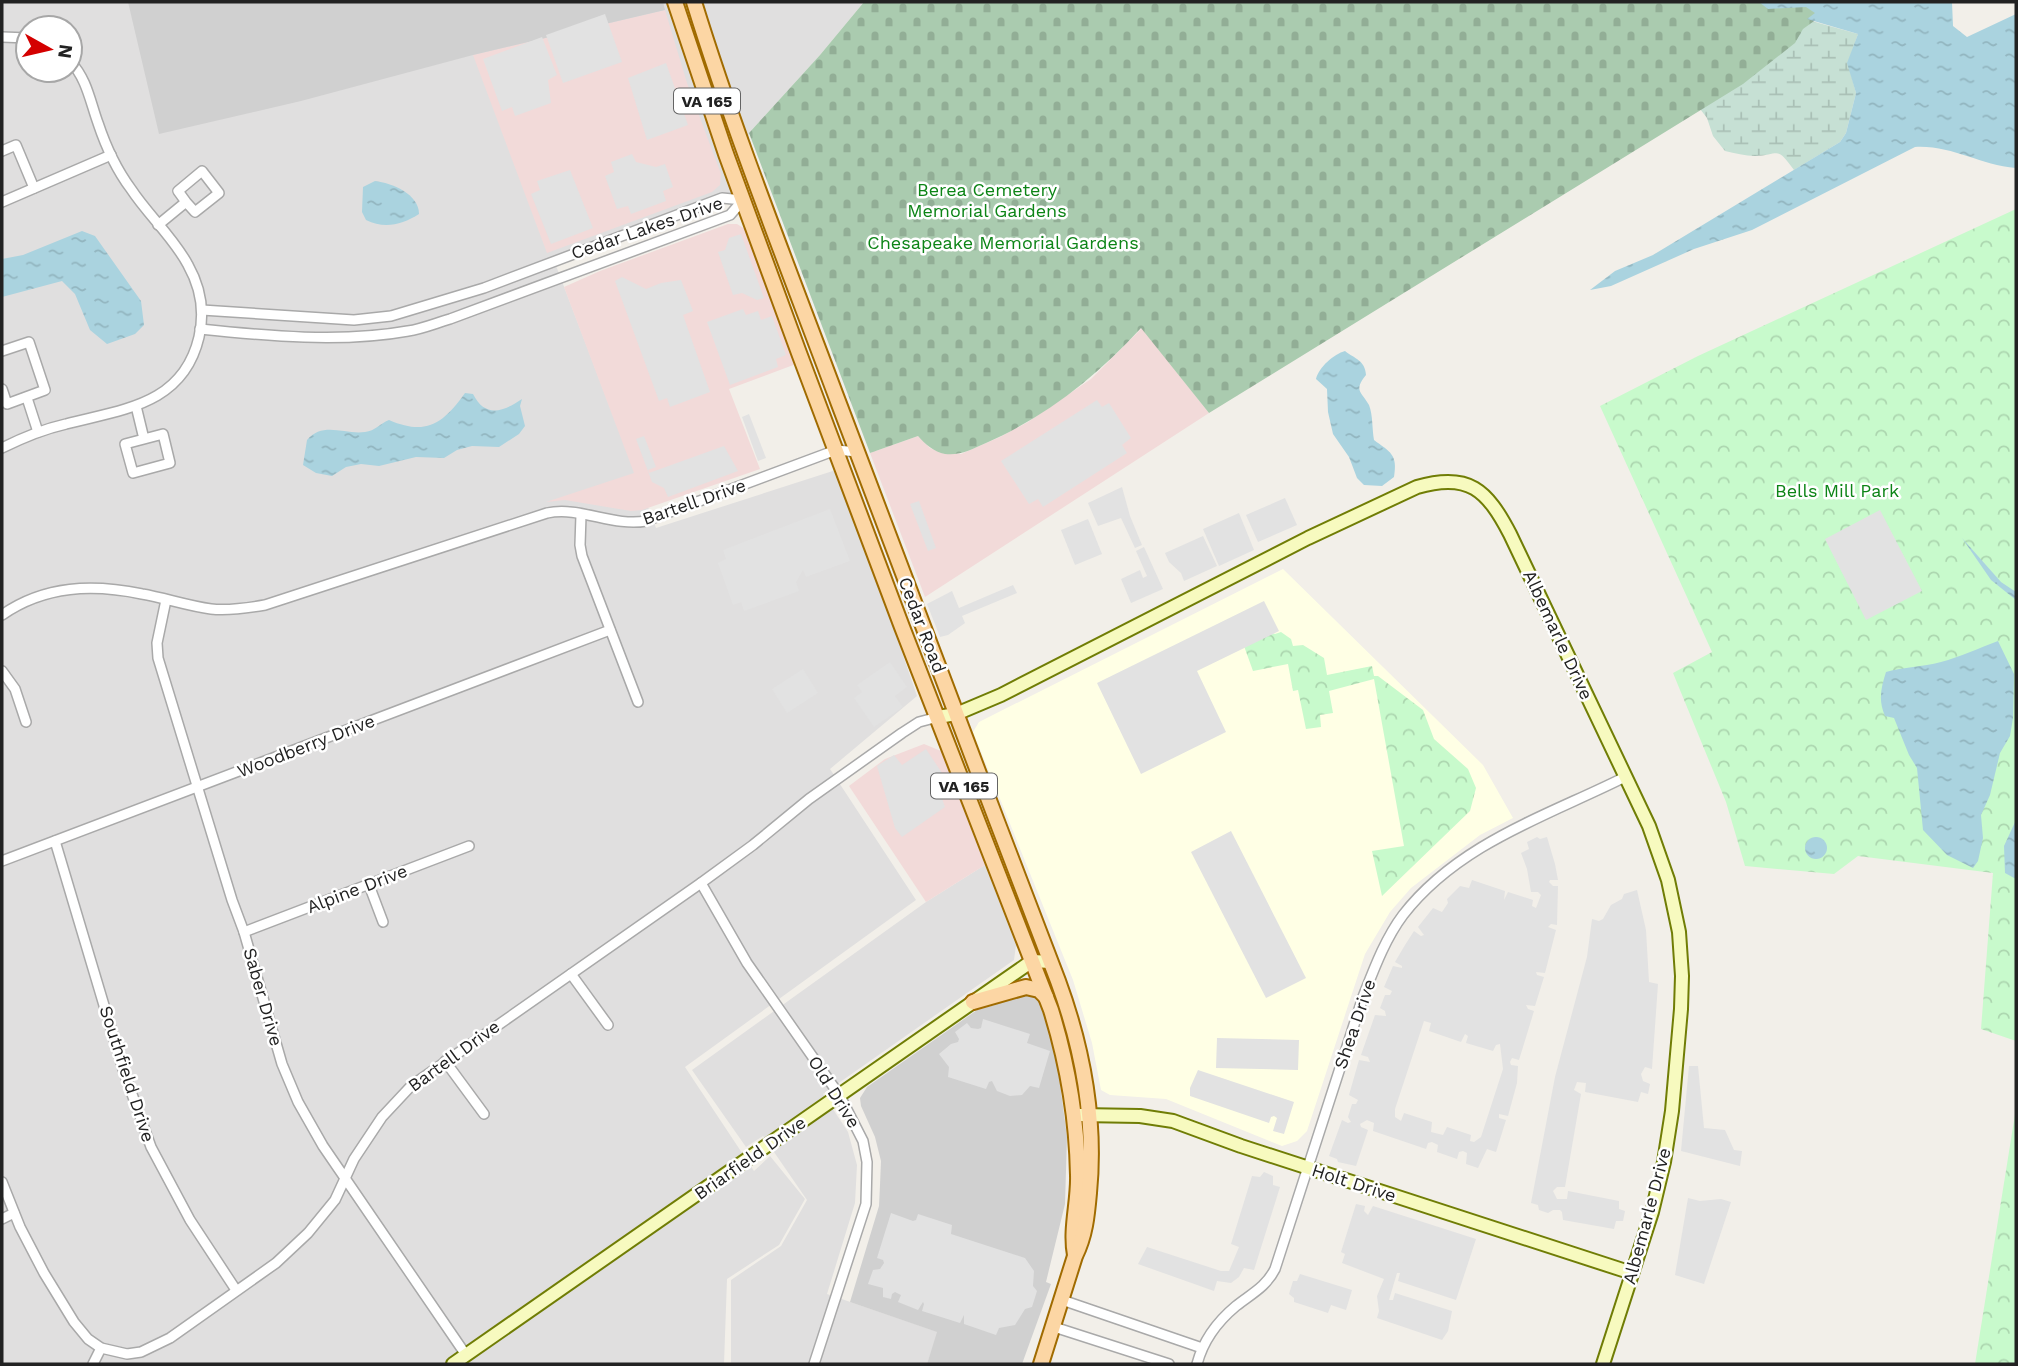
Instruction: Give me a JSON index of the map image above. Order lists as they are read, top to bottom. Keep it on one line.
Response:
{"streets":{"main road":["VA 165","Cedar Road"],"street":["Cedar Lakes Drive","Bartell Drive","Albemarle Drive","Woodberry Drive","Alpine Drive","Saber Drive","Shea Drive","Southfield Drive","Old Drive","Briarfield Drive","Holt Drive"]},"crossings":[["Cedar Lakes Drive","Cedar Road"],["Bartell Drive","Cedar Road"],["Bartell Drive","Albemarle Drive"],["Bartell Drive","Saber Drive"],["Bartell Drive","Southfield Drive"],["Bartell Drive","Old Drive"],["Cedar Road","Albemarle Drive"],["Cedar Road","Briarfield Drive"],["Cedar Road","Holt Drive"],["Albemarle Drive","Shea Drive"],["Albemarle Drive","Holt Drive"],["Woodberry Drive","Saber Drive"],["Woodberry Drive","Southfield Drive"],["Alpine Drive","Saber Drive"],["Saber Drive","Briarfield Drive"],["Shea Drive","Holt Drive"],["Old Drive","Briarfield Drive"]],"parks":["Berea Cemetery Memorial Gardens","Chesapeake Memorial Gardens","Bells Mill Park"],"north":"right"}
